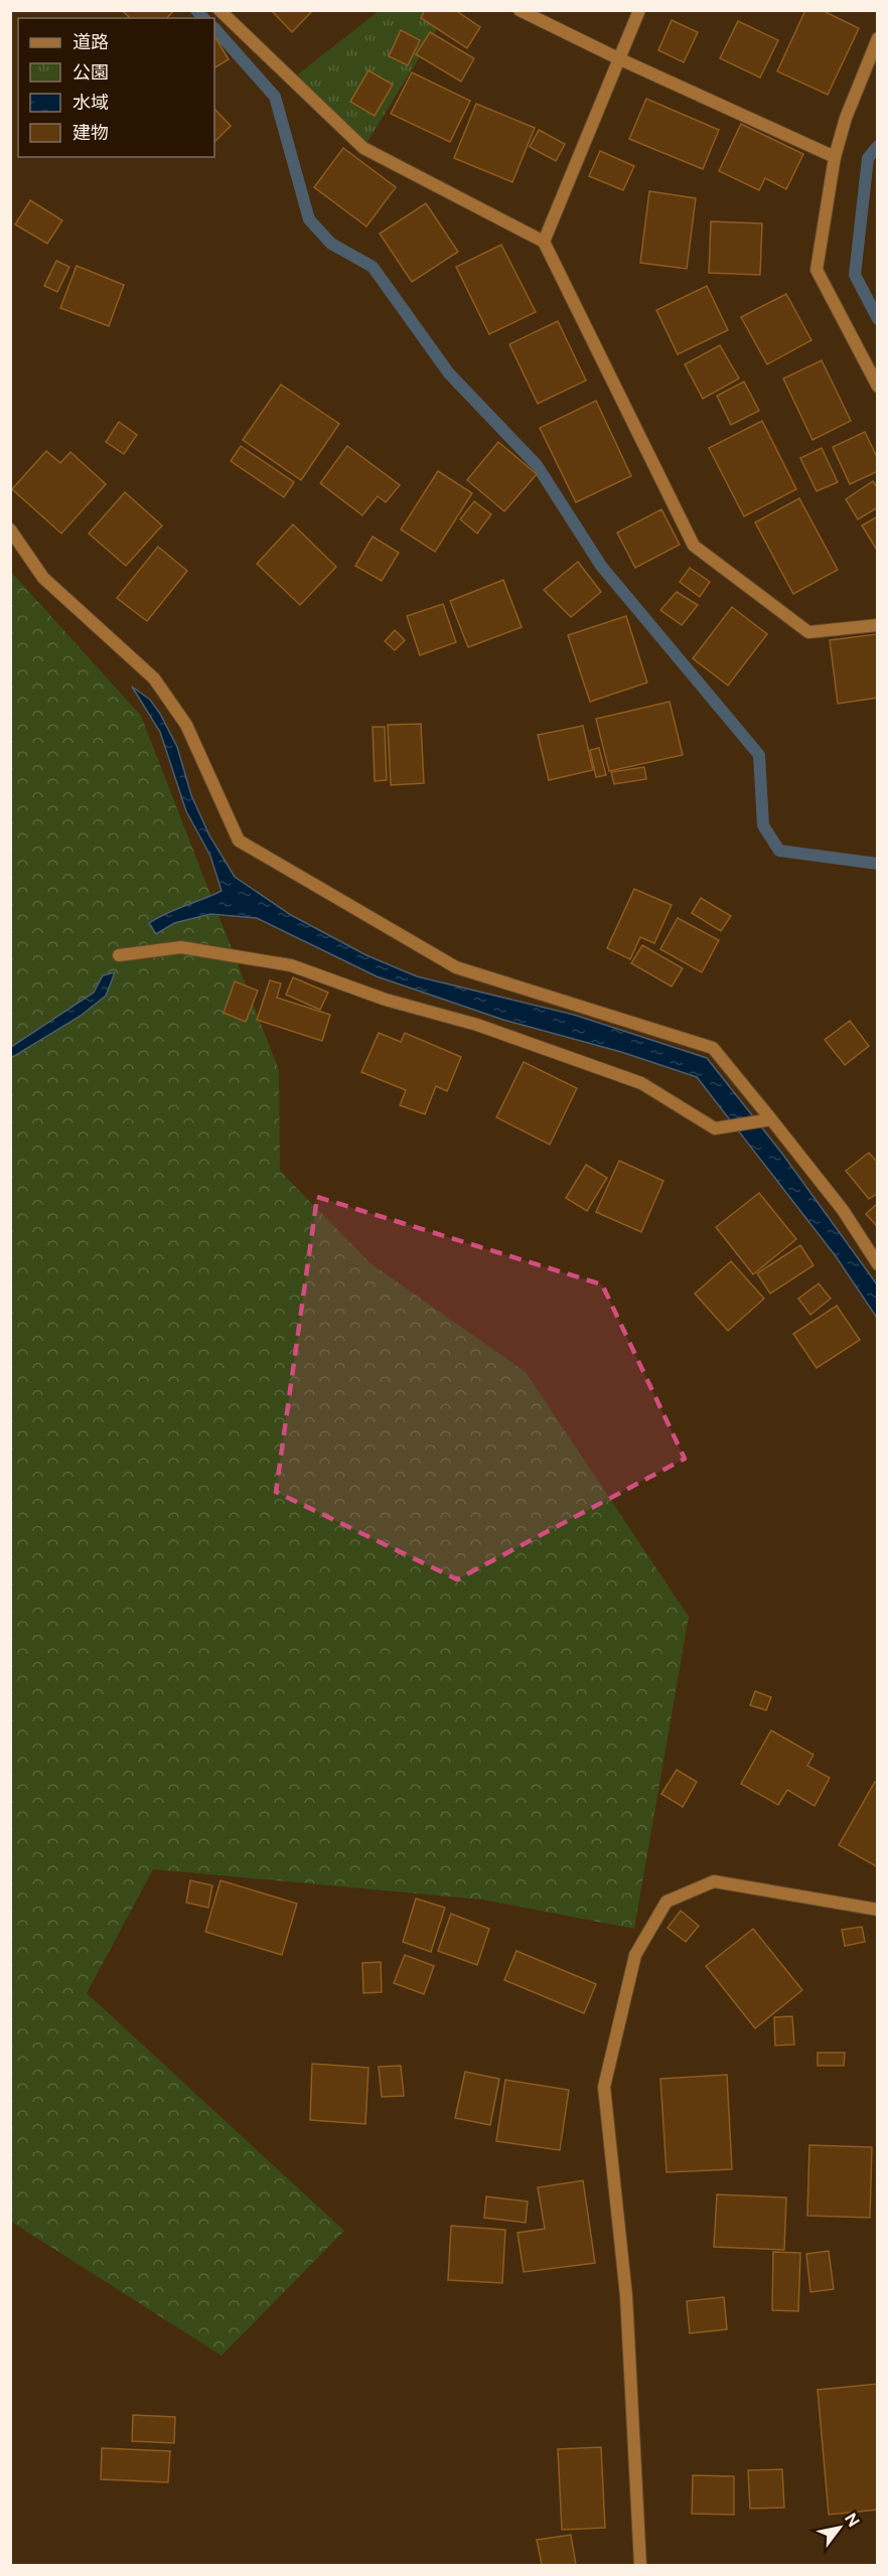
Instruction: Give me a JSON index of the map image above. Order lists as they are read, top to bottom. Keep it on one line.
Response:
{"legend":["道路","公園","水域","建物"],"north":"top right"}
